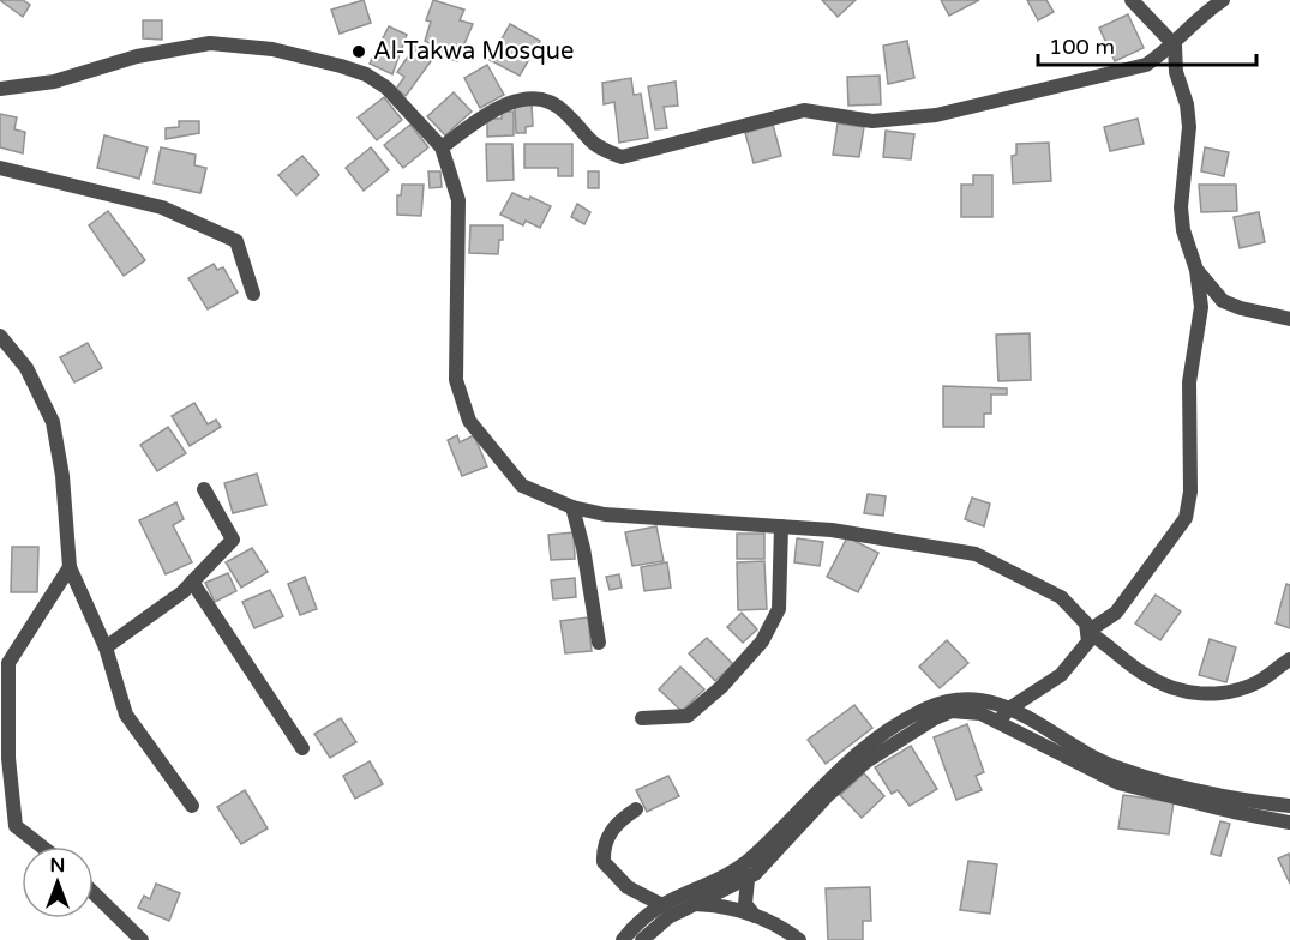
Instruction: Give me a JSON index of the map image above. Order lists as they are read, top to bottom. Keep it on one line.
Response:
{"places":["Al-Takwa Mosque"],"scale_bar":"100 m","north":"top"}
